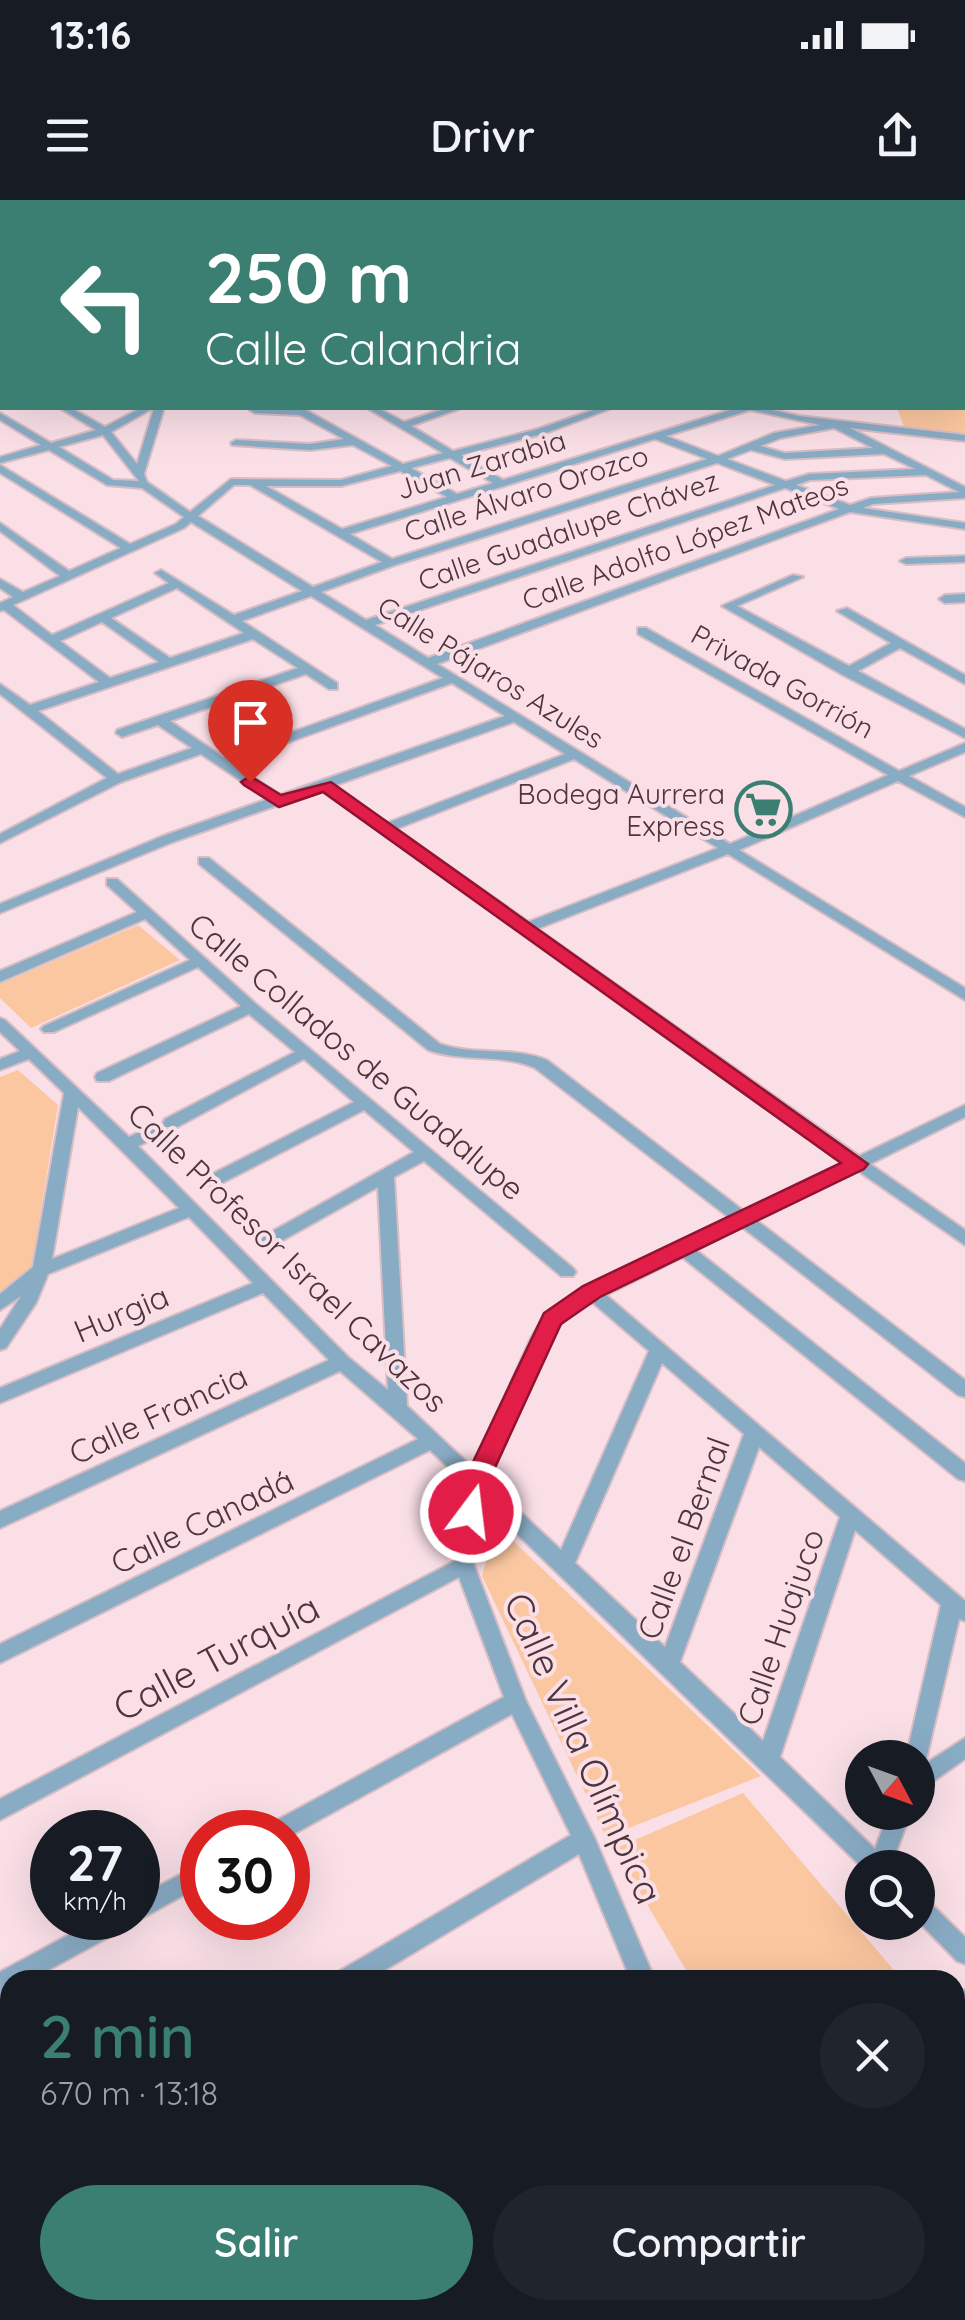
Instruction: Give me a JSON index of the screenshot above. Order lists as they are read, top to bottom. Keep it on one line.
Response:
{"streets":{"street":["Juan Zarabia","Calle Álvaro Orozco","Calle Guadalupe Chávez","Calle Adolfo López Mateos","Calle Pájaros Azules","Privada Gorrión","Calle Collados de Guadalupe","Calle Profesor Israel Cavazos","Hurgia","Calle Francia","Calle Canadá","Calle el Bernal","Calle Huajuco","Calle Turquía","Calle Villa Olímpica"]},"crossings":[["Calle Álvaro Orozco","Calle Pájaros Azules"],["Calle Guadalupe Chávez","Calle Pájaros Azules"],["Calle Adolfo López Mateos","Calle Pájaros Azules"],["Calle Profesor Israel Cavazos","Hurgia"],["Calle Profesor Israel Cavazos","Calle Francia"],["Calle Profesor Israel Cavazos","Calle Canadá"],["Calle Profesor Israel Cavazos","Calle el Bernal"],["Calle Profesor Israel Cavazos","Calle Huajuco"],["Calle Profesor Israel Cavazos","Calle Villa Olímpica"],["Calle Turquía","Calle Villa Olímpica"]],"places":{"supermarket":["Bodega Aurrera Express"]},"north":"bottom right","page":{"status":"13:16","header":"Drivr","turn":["250 m","Calle Calandria"],"speed":"27 km/h","limit":"30","heading":["2 min","670 m · 13:18"],"buttons":["Salir","Compartir"]}}
